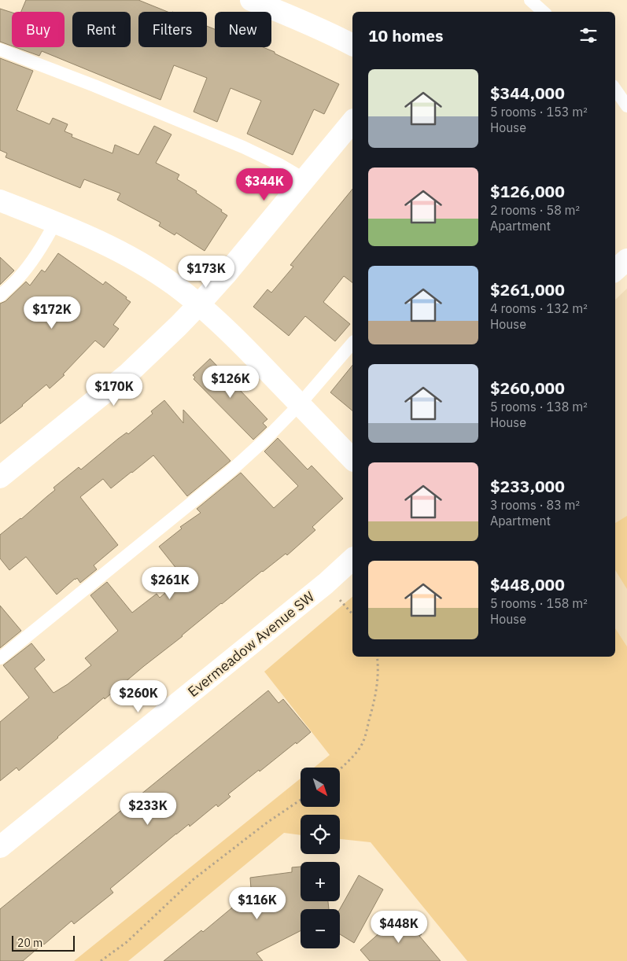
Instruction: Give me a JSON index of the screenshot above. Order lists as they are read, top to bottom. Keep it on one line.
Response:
{"streets":{"street":["Evermeadow Avenue SW"]},"scale_bar":"20 m","north":"bottom right","page":{"chip":["Buy","Rent","Filters","New"],"heading":"10 homes","list":[{"name":"$344,000","note":"5 rooms · 153 m² · House"},{"name":"$126,000","note":"2 rooms · 58 m² · Apartment"},{"name":"$261,000","note":"4 rooms · 132 m² · House"},{"name":"$260,000","note":"5 rooms · 138 m² · House"},{"name":"$233,000","note":"3 rooms · 83 m² · Apartment"},{"name":"$448,000","note":"5 rooms · 158 m² · House"}],"price":["$344K","$173K","$172K","$126K","$170K","$261K","$260K","$233K","$116K","$448K"],"map_buttons":["+","−"],"scale":"20 m"}}
